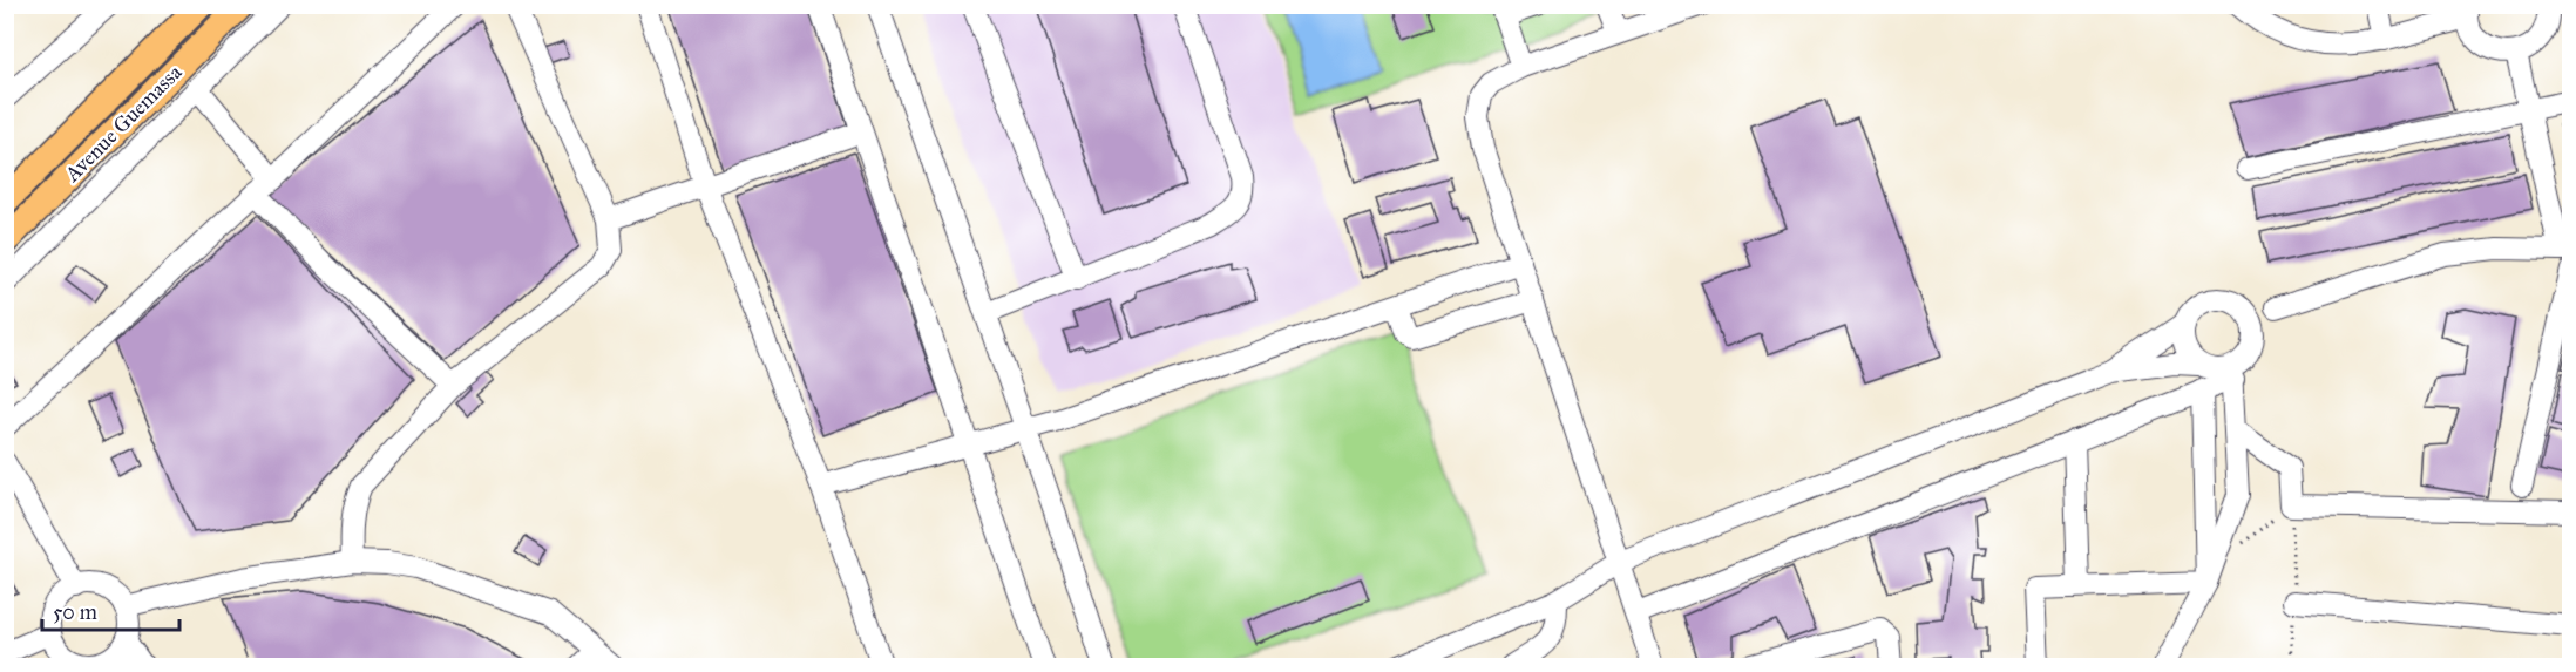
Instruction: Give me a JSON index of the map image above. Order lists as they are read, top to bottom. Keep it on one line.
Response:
{"streets":{"main road":["Avenue Guemassa"]},"scale_bar":"50 m"}
